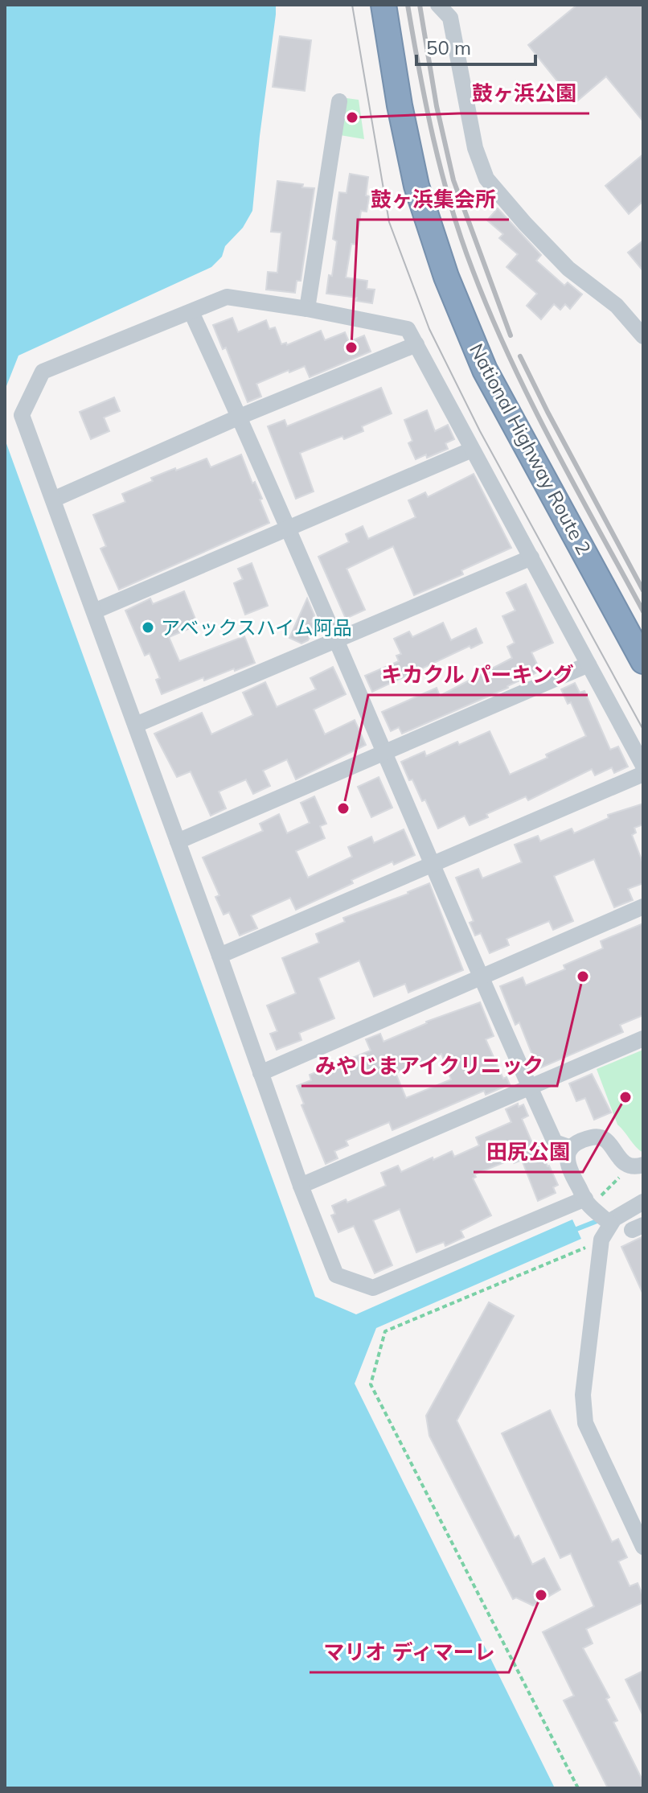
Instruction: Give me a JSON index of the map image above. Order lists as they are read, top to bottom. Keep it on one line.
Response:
{"streets":{"highway":["National Highway Route 2"]},"places":["鼓ヶ浜公園","鼓ヶ浜集会所","アベックスハイム阿品","キカクル パーキング","みやじまアイクリニック","田尻公園","マリオ ディマーレ"],"scale_bar":"50 m"}
